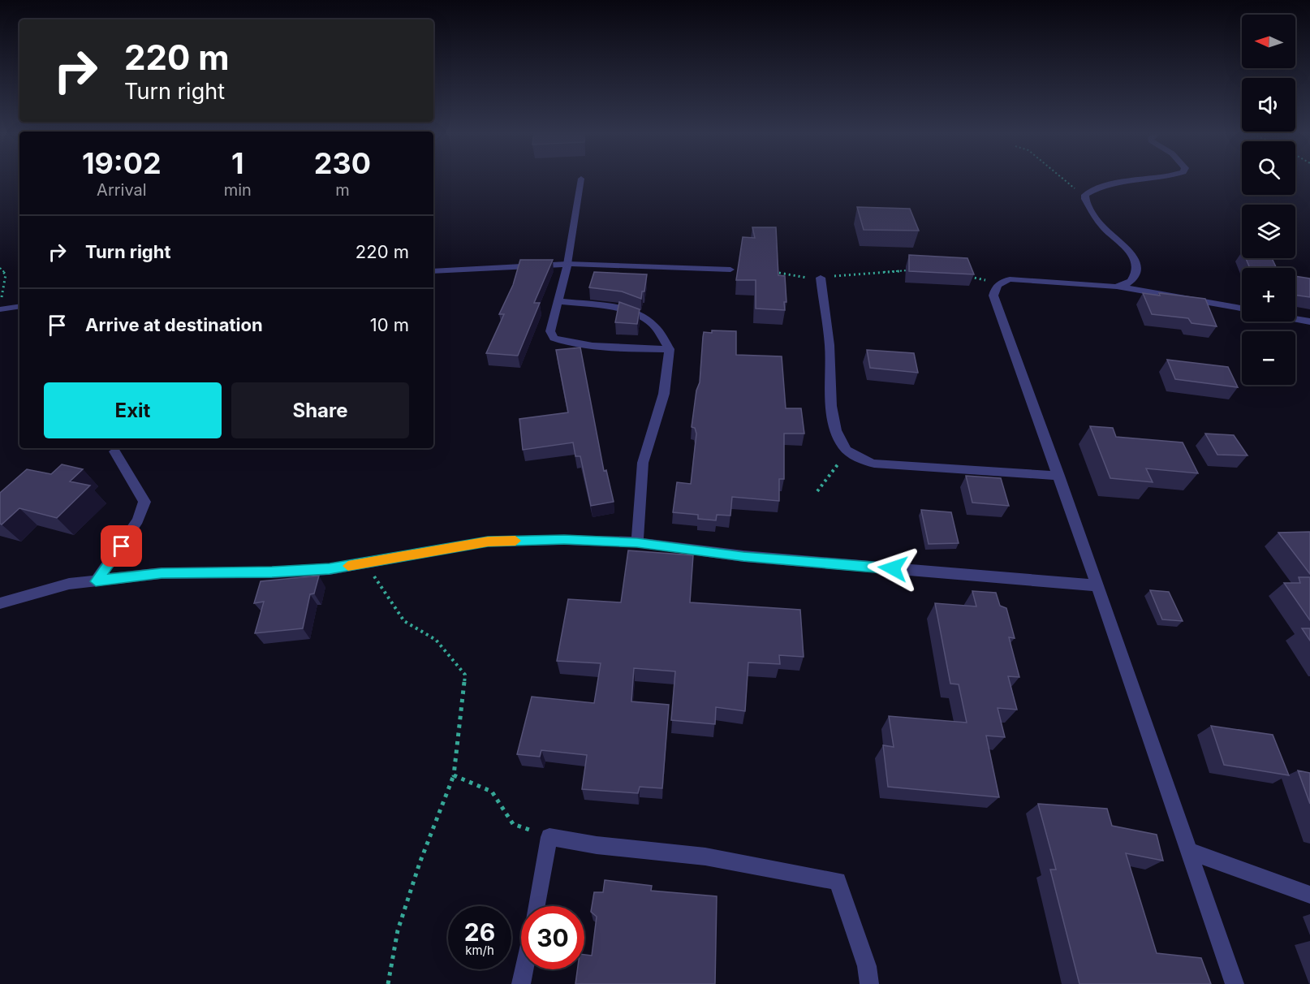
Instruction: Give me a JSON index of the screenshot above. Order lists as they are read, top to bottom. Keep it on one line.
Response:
{"north":"left","page":{"map_buttons":["+","−"],"turn":["220 m","Turn right"],"eta":["19:02","Arrival","1","min","230","m"],"list":[{"name":"Turn right","value":"220 m"},{"name":"Arrive at destination","value":"10 m"}],"buttons":["Exit","Share"],"speed":"26 km/h","limit":"30"}}
